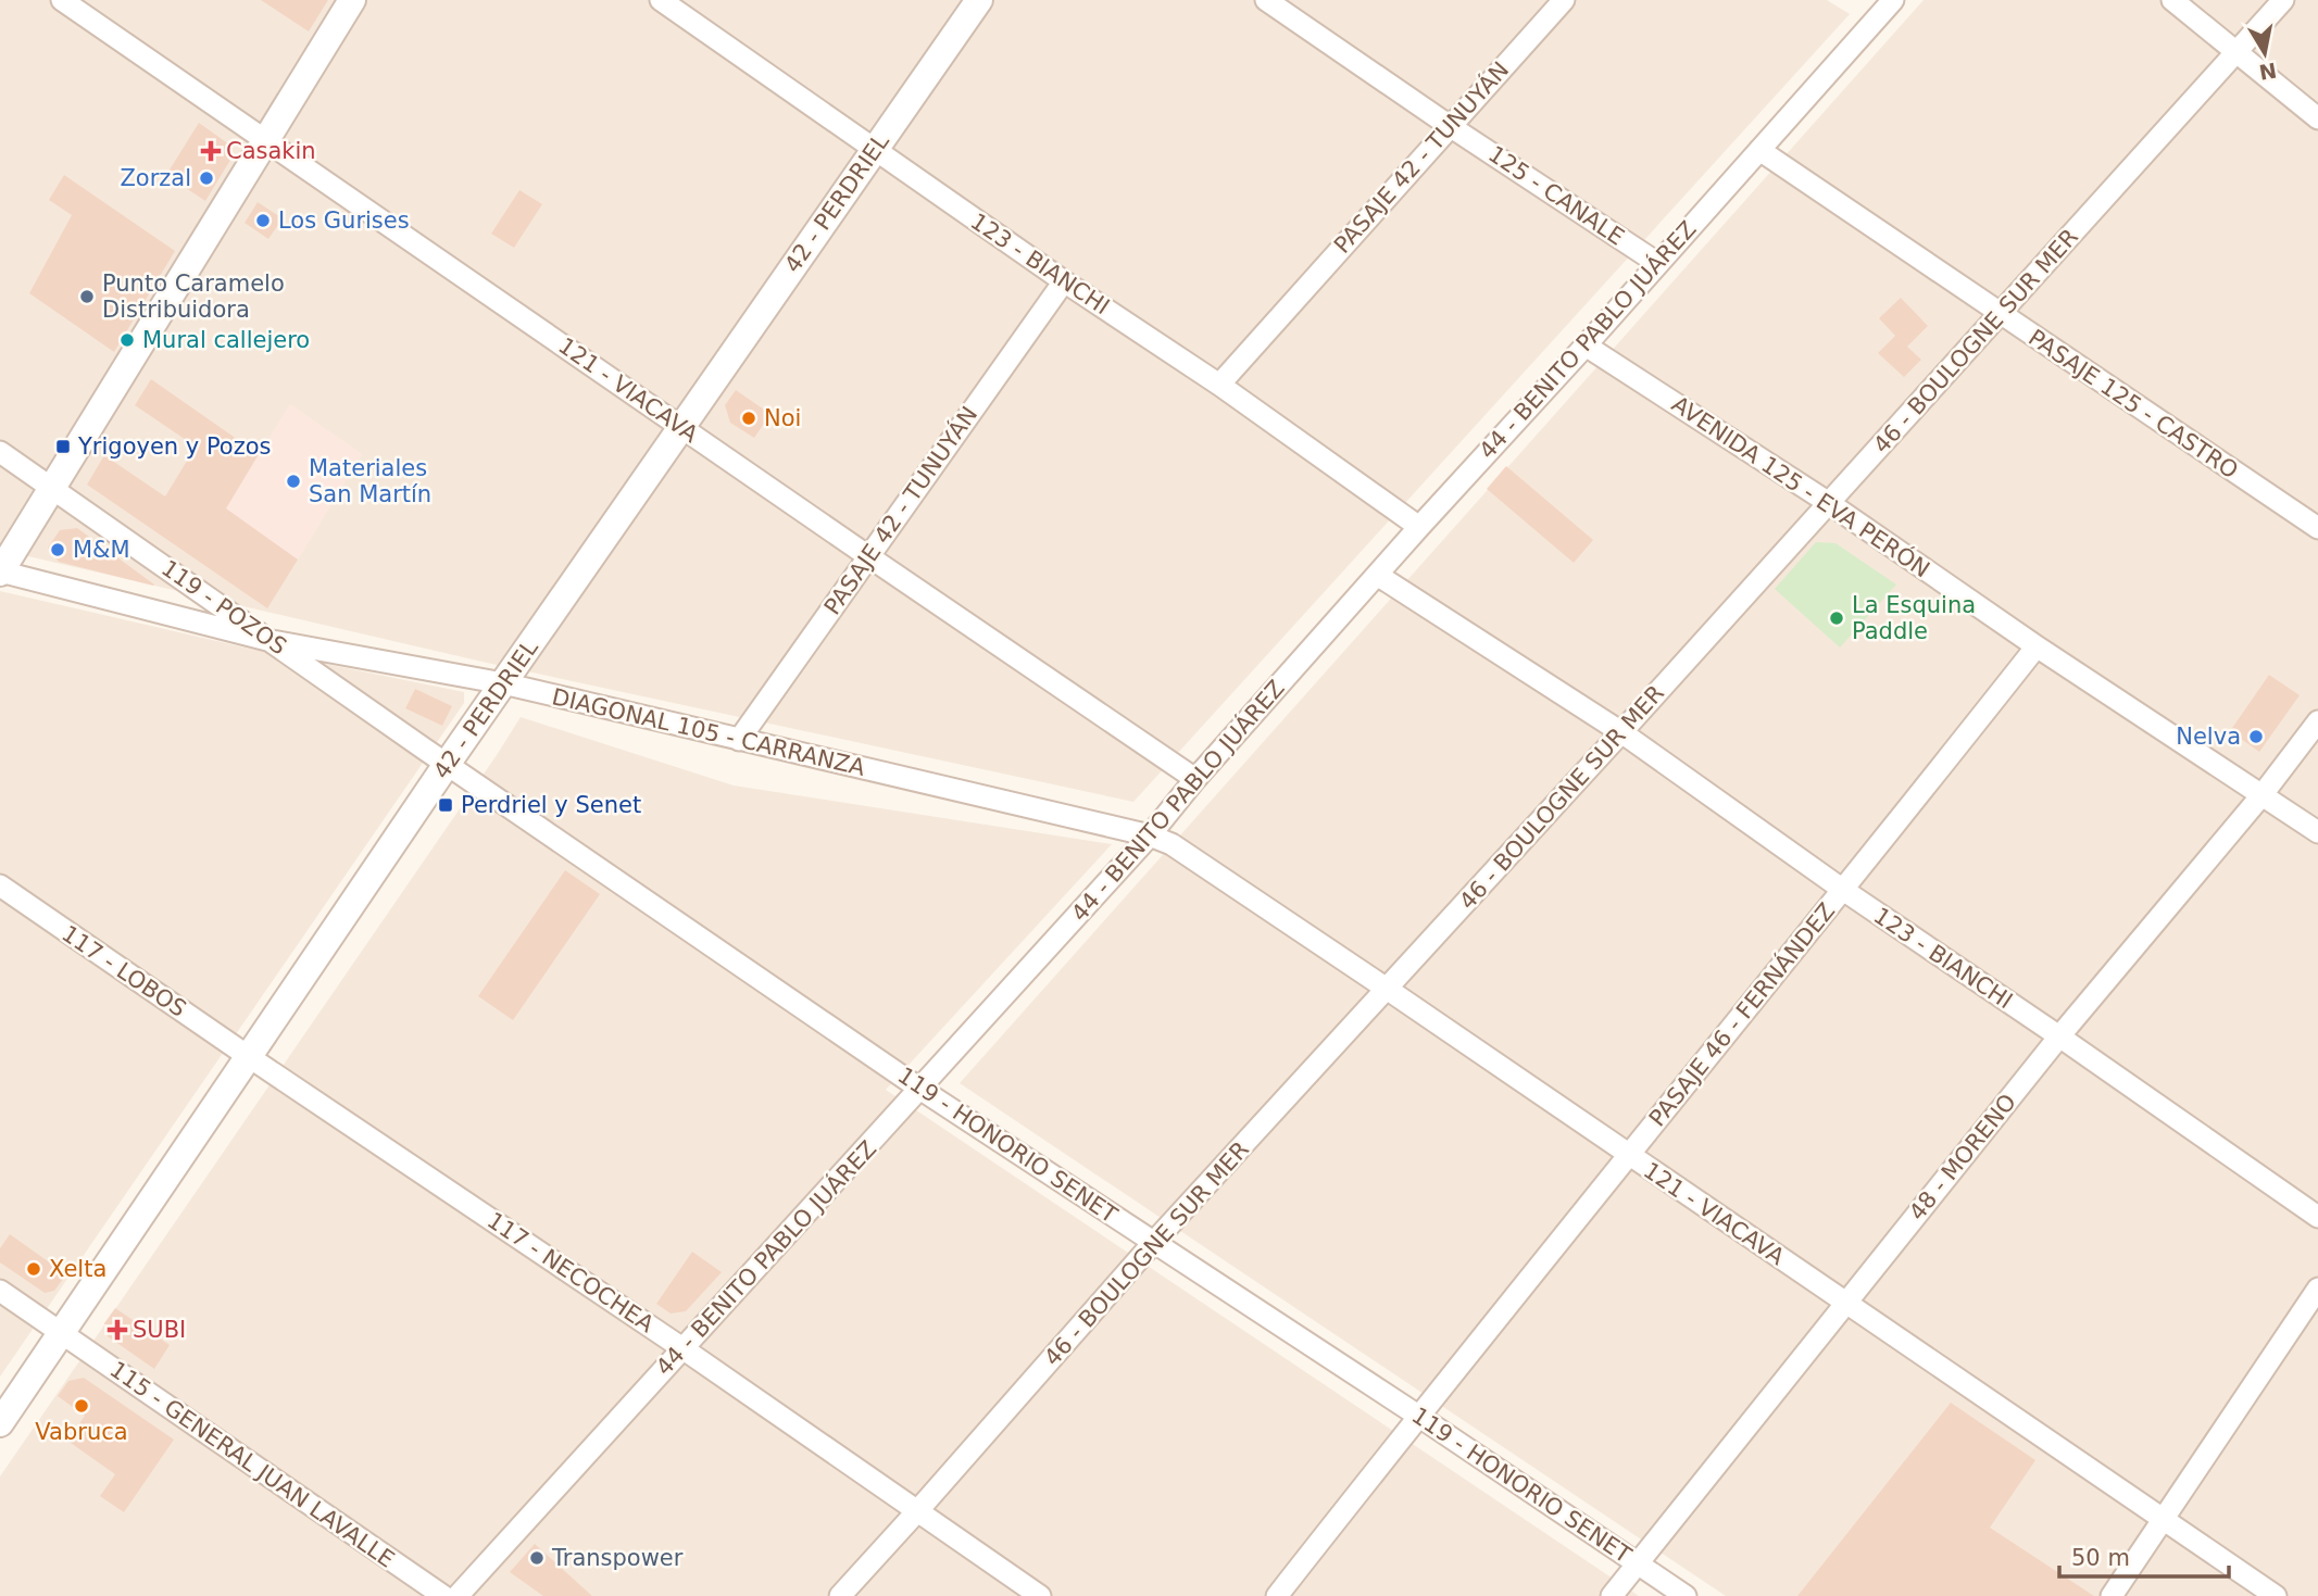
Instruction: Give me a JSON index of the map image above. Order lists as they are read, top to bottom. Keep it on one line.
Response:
{"streets":{"street":["PASAJE 42 - TUNUYÁN","125 - CANALE","42 - PERDRIEL","123 - BIANCHI","44 - BENITO PABLO JUÁREZ","46 - BOULOGNE SUR MER","121 - VIACAVA","PASAJE 125 - CASTRO","AVENIDA 125 - EVA PERÓN","119 - POZOS","DIAGONAL 105 - CARRANZA","117 - LOBOS","PASAJE 46 - FERNÁNDEZ","119 - HONORIO SENET","48 - MORENO","117 - NECOCHEA","115 - GENERAL JUAN LAVALLE"]},"crossings":[["PASAJE 42 - TUNUYÁN","125 - CANALE"],["PASAJE 42 - TUNUYÁN","123 - BIANCHI"],["PASAJE 42 - TUNUYÁN","121 - VIACAVA"],["PASAJE 42 - TUNUYÁN","DIAGONAL 105 - CARRANZA"],["125 - CANALE","44 - BENITO PABLO JUÁREZ"],["42 - PERDRIEL","123 - BIANCHI"],["42 - PERDRIEL","121 - VIACAVA"],["42 - PERDRIEL","119 - POZOS"],["42 - PERDRIEL","DIAGONAL 105 - CARRANZA"],["42 - PERDRIEL","117 - LOBOS"],["42 - PERDRIEL","119 - HONORIO SENET"],["42 - PERDRIEL","117 - NECOCHEA"],["42 - PERDRIEL","115 - GENERAL JUAN LAVALLE"],["123 - BIANCHI","44 - BENITO PABLO JUÁREZ"],["123 - BIANCHI","46 - BOULOGNE SUR MER"],["123 - BIANCHI","PASAJE 46 - FERNÁNDEZ"],["123 - BIANCHI","48 - MORENO"],["44 - BENITO PABLO JUÁREZ","121 - VIACAVA"],["44 - BENITO PABLO JUÁREZ","PASAJE 125 - CASTRO"],["44 - BENITO PABLO JUÁREZ","AVENIDA 125 - EVA PERÓN"],["44 - BENITO PABLO JUÁREZ","DIAGONAL 105 - CARRANZA"],["44 - BENITO PABLO JUÁREZ","119 - HONORIO SENET"],["44 - BENITO PABLO JUÁREZ","117 - NECOCHEA"],["46 - BOULOGNE SUR MER","121 - VIACAVA"],["46 - BOULOGNE SUR MER","PASAJE 125 - CASTRO"],["46 - BOULOGNE SUR MER","AVENIDA 125 - EVA PERÓN"],["46 - BOULOGNE SUR MER","119 - HONORIO SENET"],["46 - BOULOGNE SUR MER","117 - NECOCHEA"],["121 - VIACAVA","DIAGONAL 105 - CARRANZA"],["121 - VIACAVA","PASAJE 46 - FERNÁNDEZ"],["121 - VIACAVA","48 - MORENO"],["AVENIDA 125 - EVA PERÓN","PASAJE 46 - FERNÁNDEZ"],["AVENIDA 125 - EVA PERÓN","48 - MORENO"],["119 - POZOS","DIAGONAL 105 - CARRANZA"],["119 - POZOS","119 - HONORIO SENET"],["117 - LOBOS","117 - NECOCHEA"],["PASAJE 46 - FERNÁNDEZ","119 - HONORIO SENET"],["119 - HONORIO SENET","48 - MORENO"]],"places":{"health":["Casakin","SUBI"],"other":["Zorzal","Los Gurises","Punto Caramelo Distribuidora","Mural callejero","Noi","Materiales San Martín","M&M","La Esquina Paddle","Nelva","Xelta","Vabruca","Transpower"],"transit":["Yrigoyen y Pozos","Perdriel y Senet"]},"scale_bar":"50 m","north":"bottom"}
